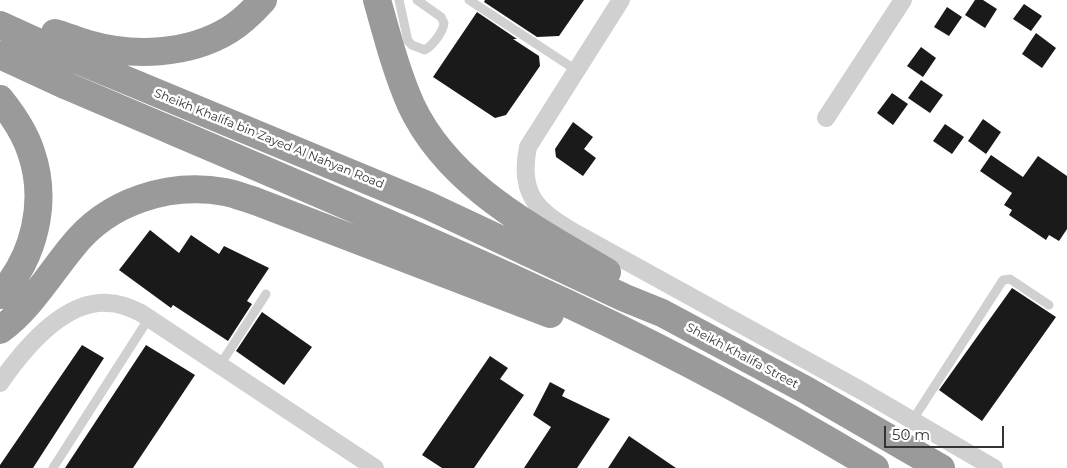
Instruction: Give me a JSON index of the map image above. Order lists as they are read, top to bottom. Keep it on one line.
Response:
{"streets":{"highway":["Sheikh Khalifa bin Zayed Al Nahyan Road","Sheikh Khalifa Street"]},"crossings":[["Sheikh Khalifa bin Zayed Al Nahyan Road","Sheikh Khalifa Street"]],"scale_bar":"50 m"}
